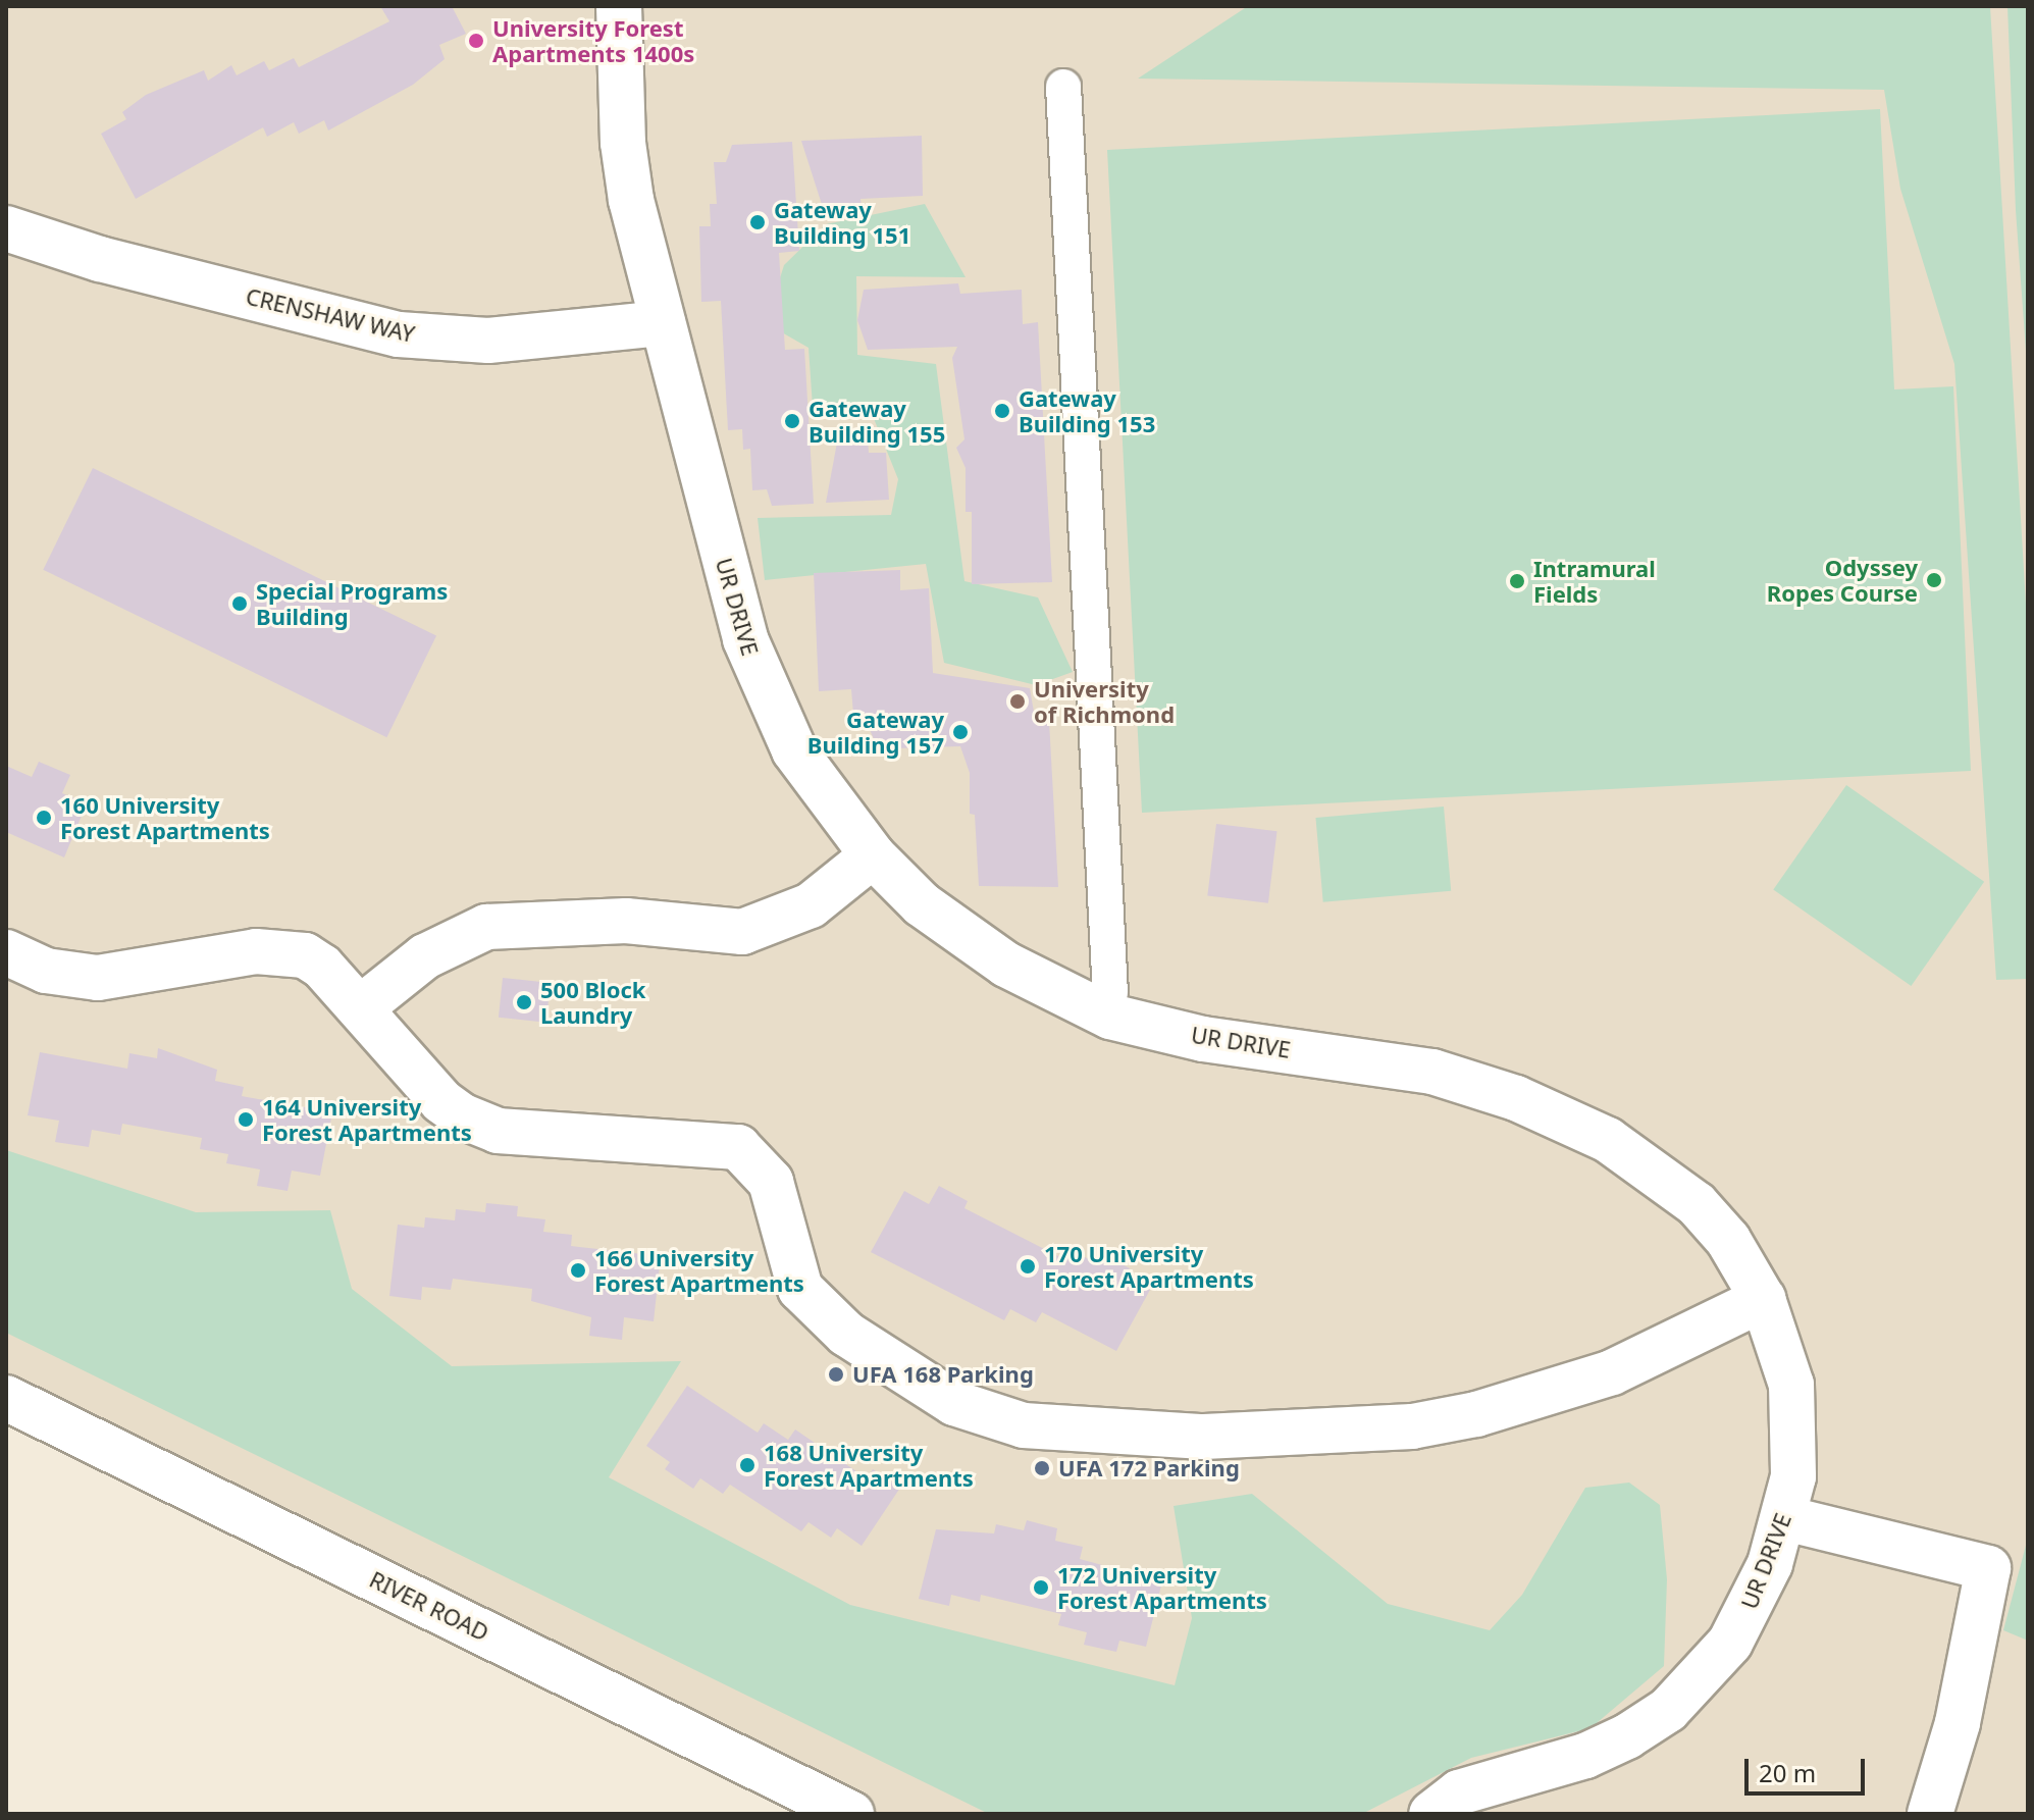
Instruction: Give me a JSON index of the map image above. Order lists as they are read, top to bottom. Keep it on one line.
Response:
{"streets":{"street":["CRENSHAW WAY","UR DRIVE","RIVER ROAD"]},"crossings":[["CRENSHAW WAY","UR DRIVE"]],"places":["University Forest Apartments 1400s","Gateway Building 151","Gateway Building 153","Gateway Building 155","Odyssey Ropes Course","Intramural Fields","Special Programs Building","University of Richmond","Gateway Building 157","160 University Forest Apartments","500 Block Laundry","164 University Forest Apartments","170 University Forest Apartments","166 University Forest Apartments","UFA 168 Parking","168 University Forest Apartments","UFA 172 Parking","172 University Forest Apartments"],"scale_bar":"20 m"}
